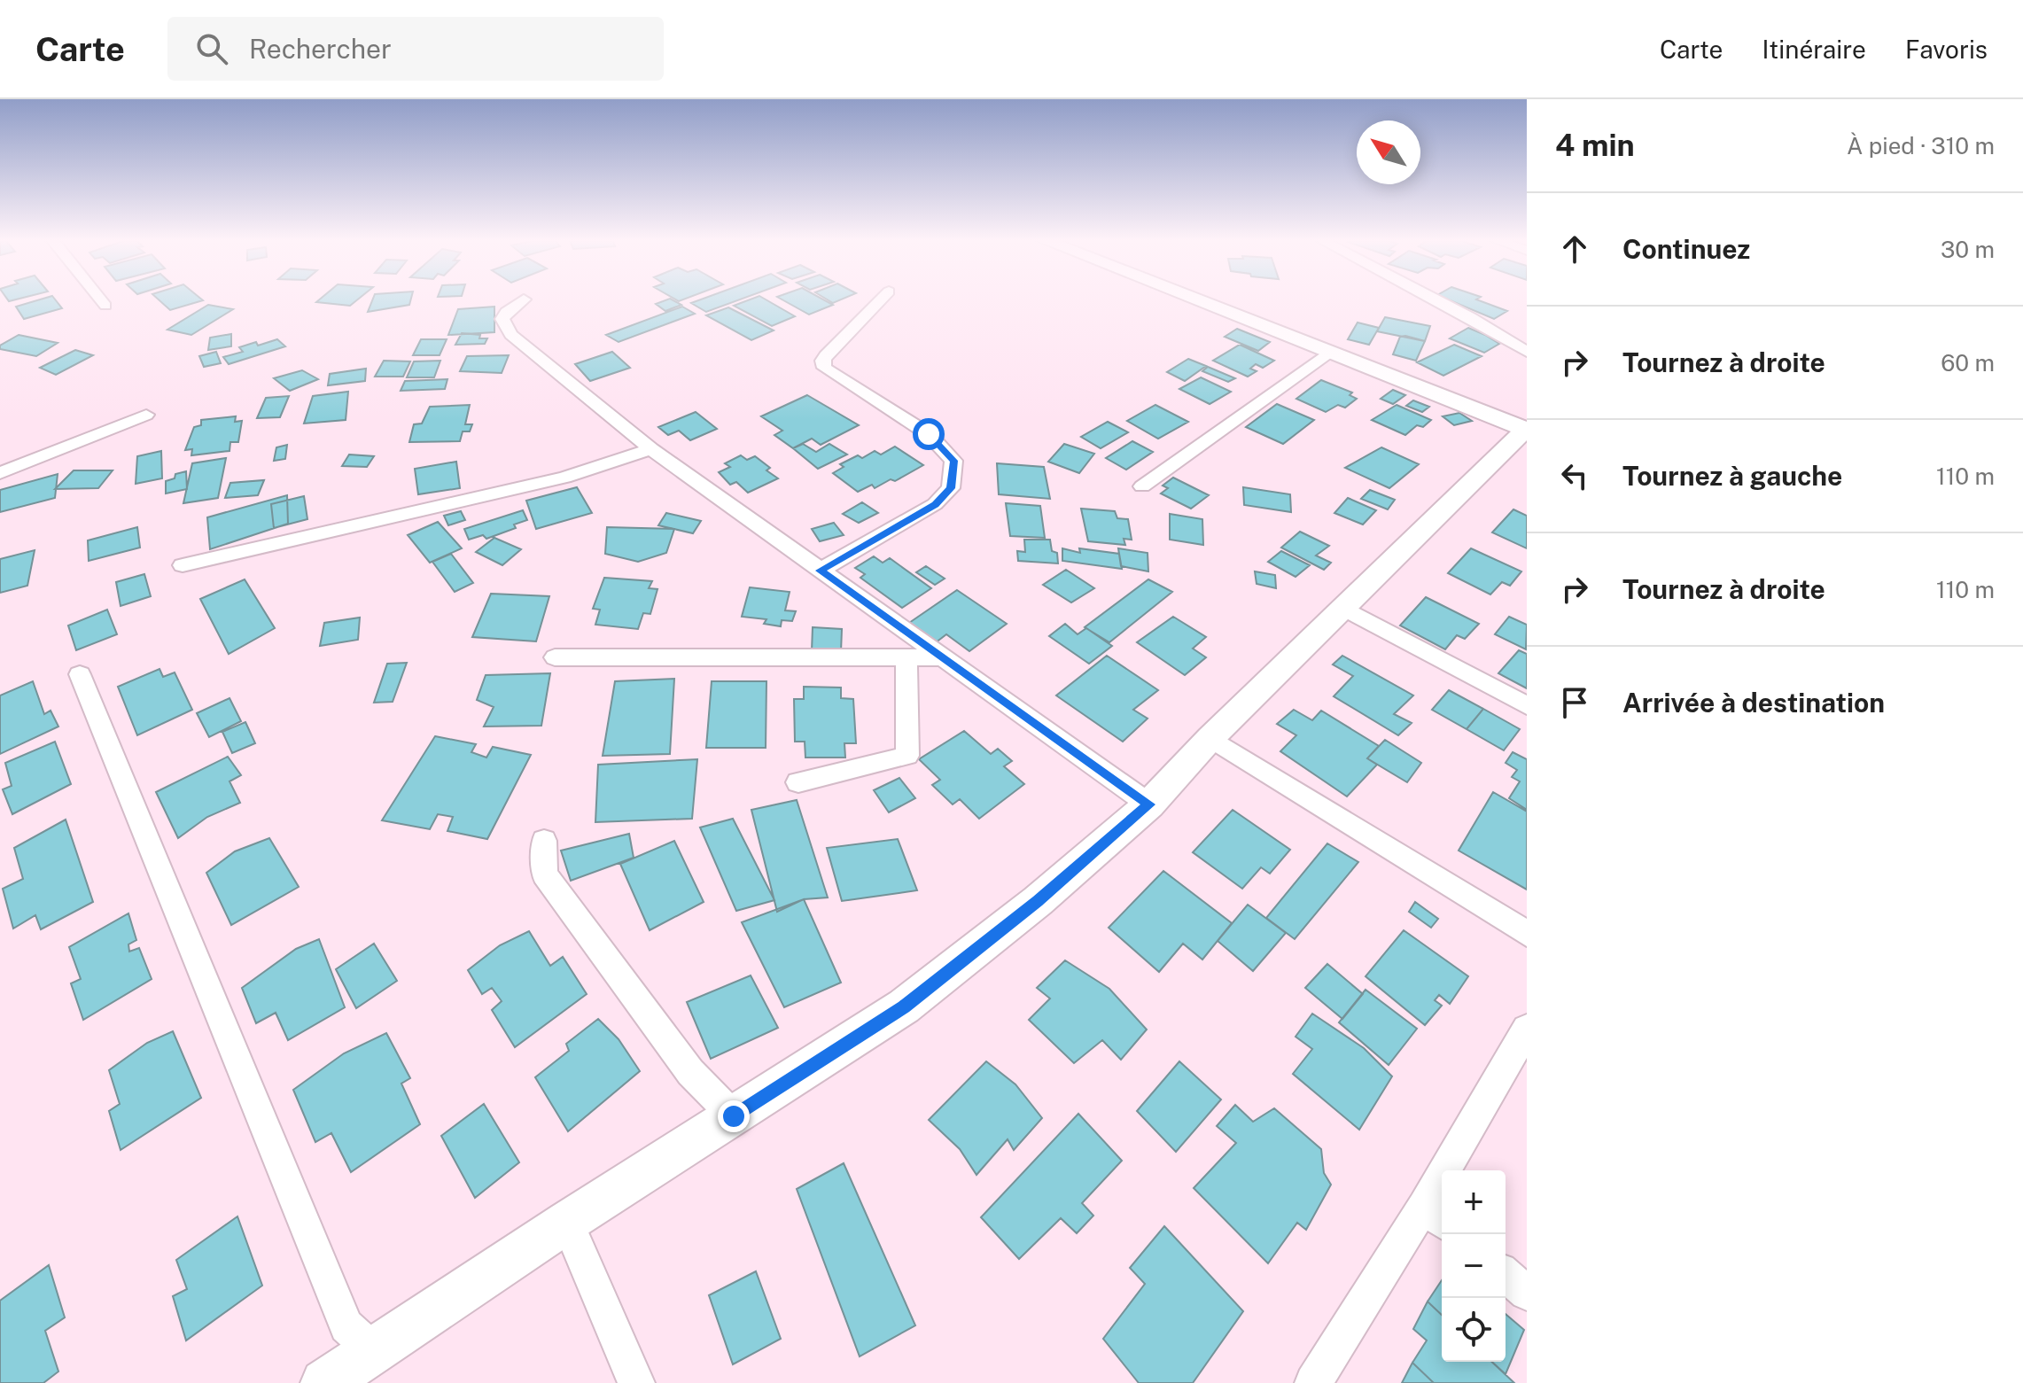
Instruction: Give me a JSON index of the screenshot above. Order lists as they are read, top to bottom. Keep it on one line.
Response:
{"north":"top left","page":{"header":"Carte","search":"Rechercher","nav":["Carte","Itinéraire","Favoris"],"heading":["4 min","À pied · 310 m"],"list":[["Continuez","30 m"],["Tournez à droite","60 m"],["Tournez à gauche","110 m"],["Tournez à droite","110 m"],"Arrivée à destination"],"map_buttons":["+","−"]}}
